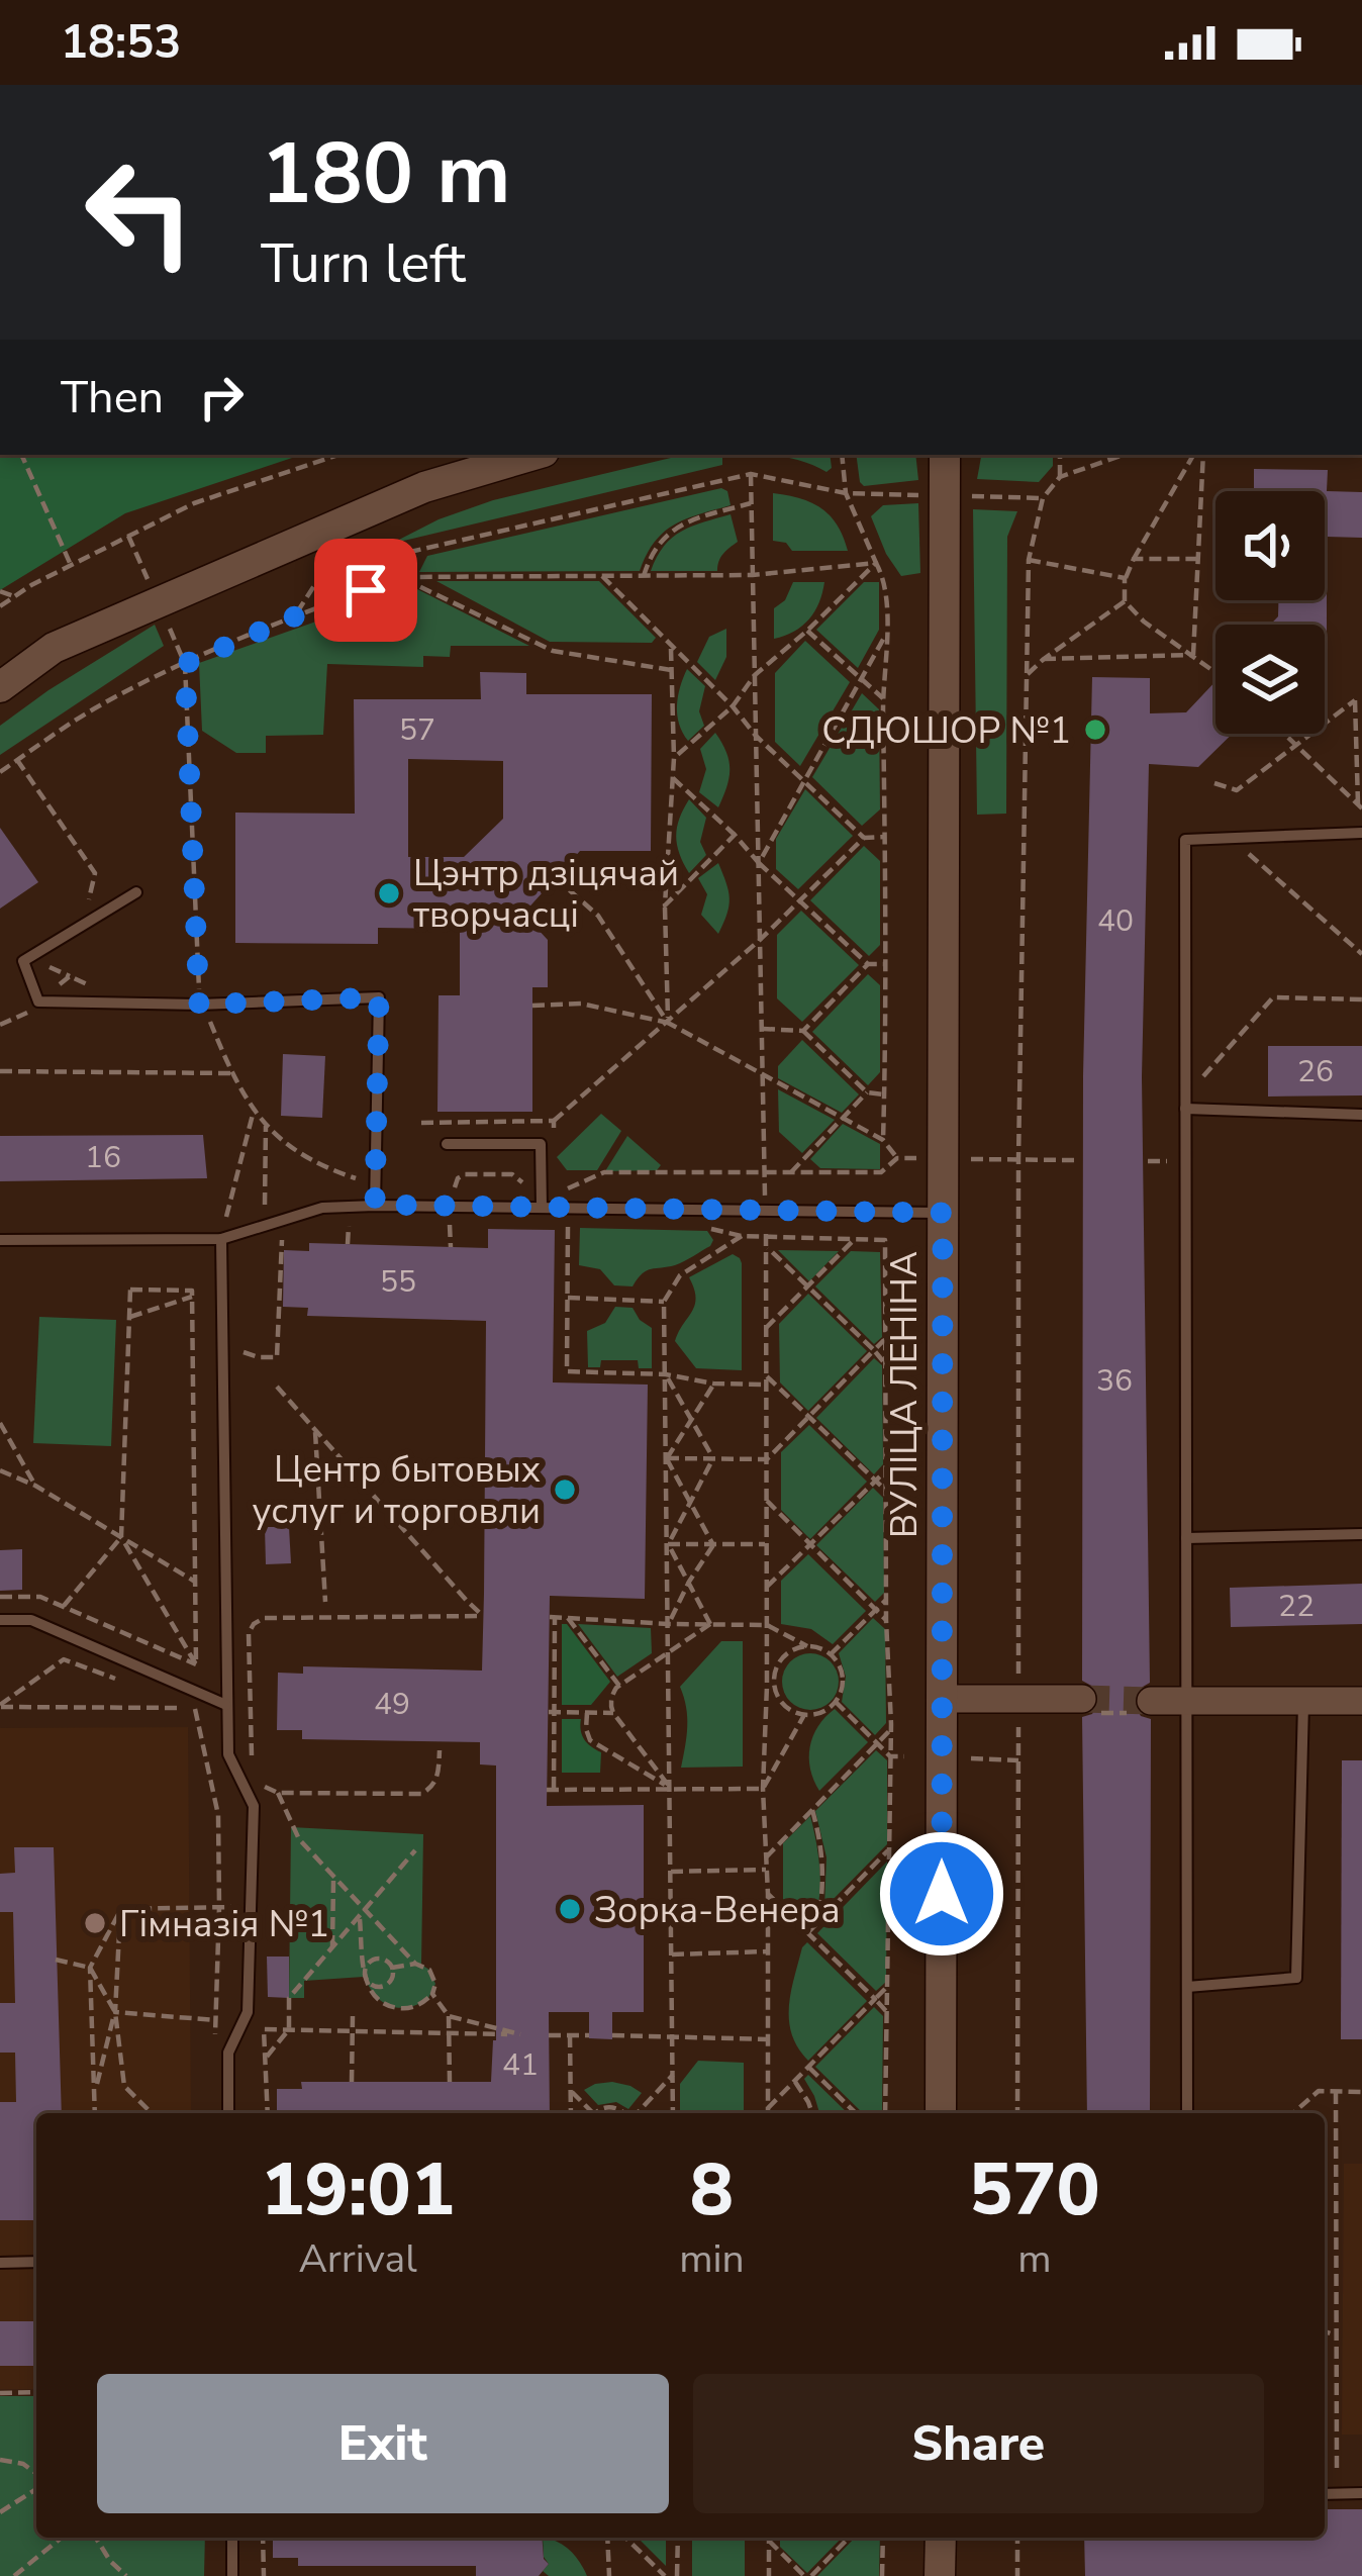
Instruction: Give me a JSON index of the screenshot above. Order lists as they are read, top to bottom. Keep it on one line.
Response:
{"streets":{"main road":["ВУЛІЦА ЛЕНІНА"]},"places":["СДЮШОР №1","Цэнтр дзіцячай творчасці","Центр бытовых услуг и торговли","Зорка-Венера","Гімназія №1"],"house_numbers":["57","40","26","16","55","36","22","49","41"],"page":{"status":"18:53","turn":["180 m","Turn left"],"then":"Then","eta":["19:01","Arrival","8","min","570","m"],"buttons":["Exit","Share"]}}
